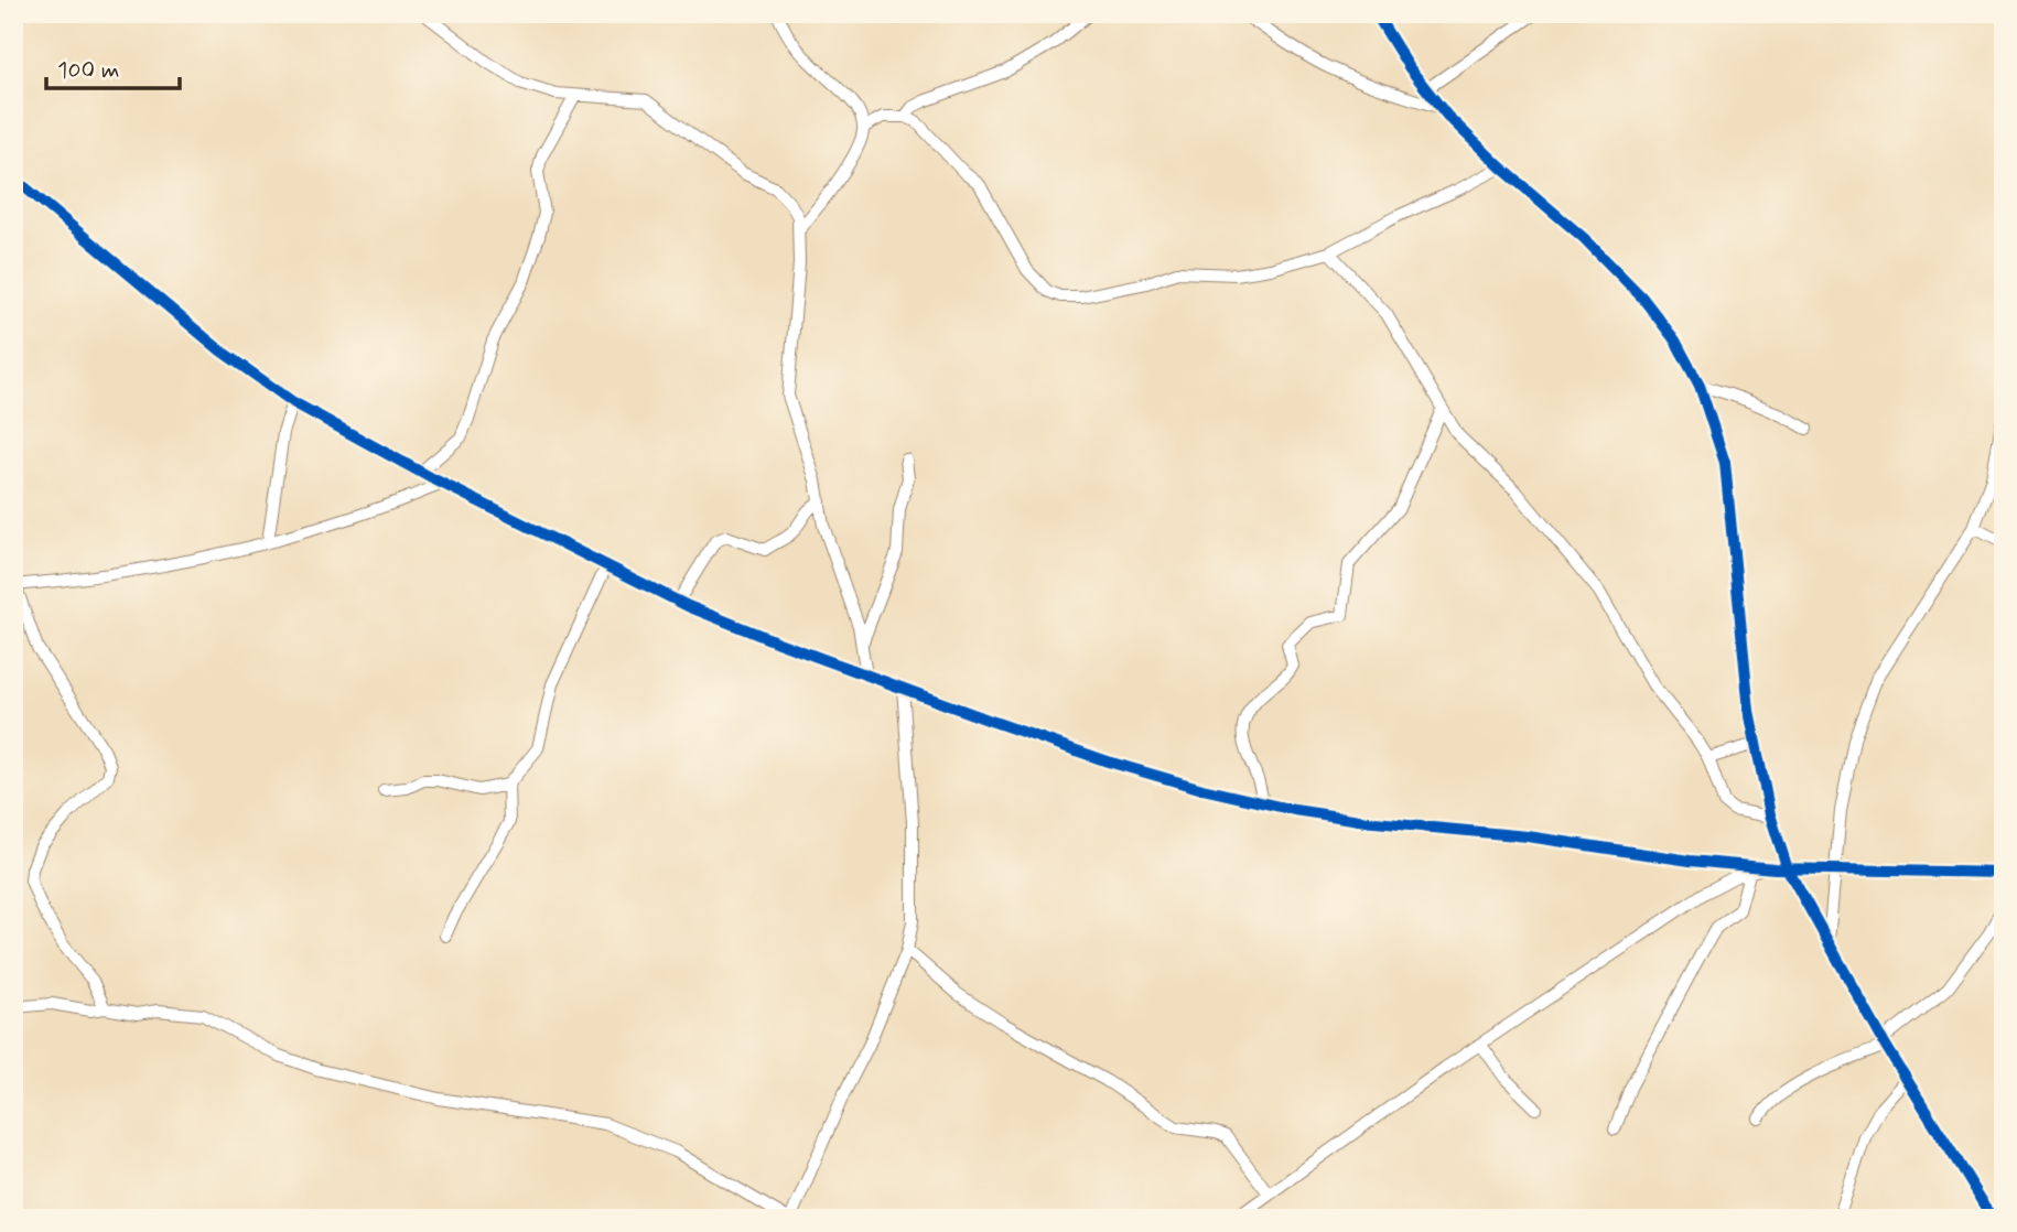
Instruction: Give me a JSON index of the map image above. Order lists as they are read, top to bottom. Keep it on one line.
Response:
{"scale_bar":"100 m"}
